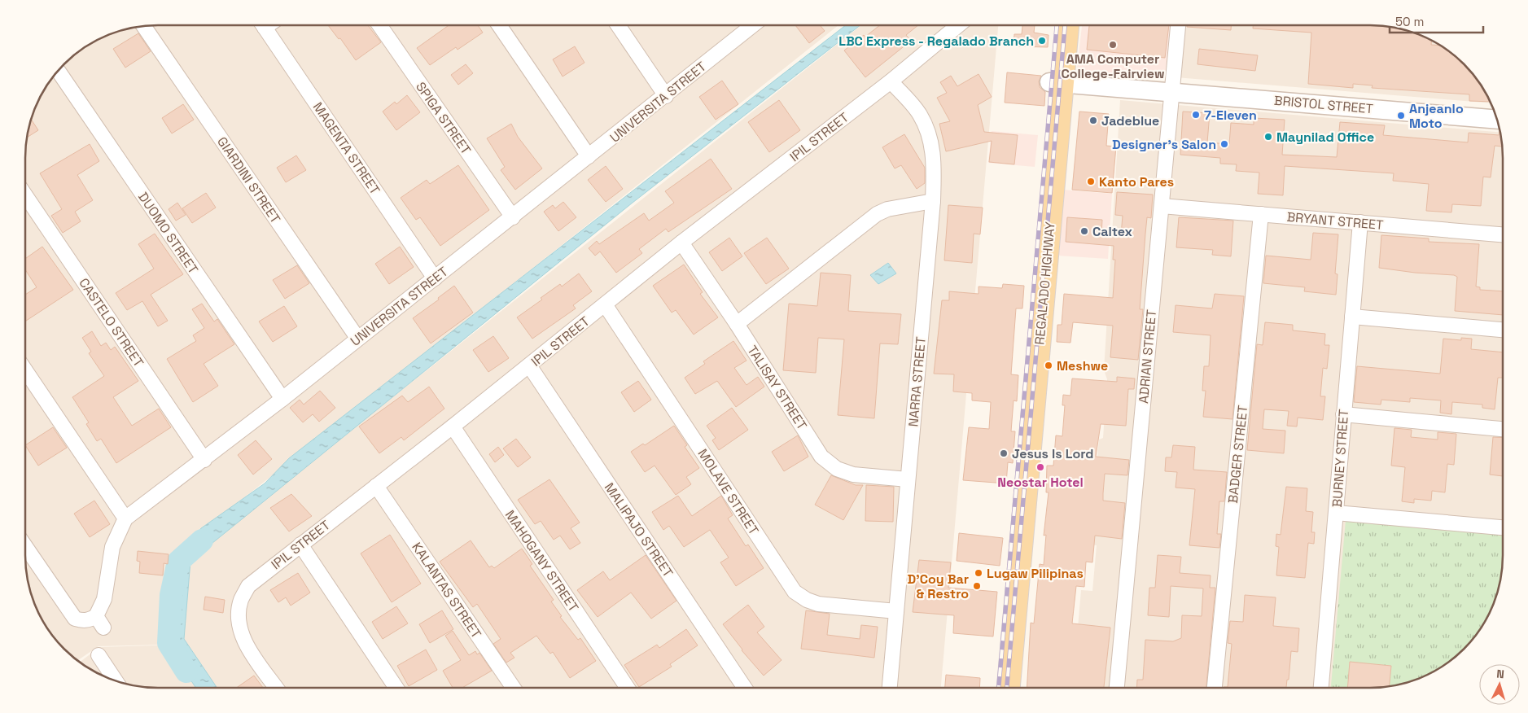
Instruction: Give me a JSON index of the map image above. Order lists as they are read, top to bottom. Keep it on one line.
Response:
{"streets":{"main road":["REGALADO HIGHWAY"],"street":["UNIVERSITA STREET","BRISTOL STREET","SPIGA STREET","IPIL STREET","MAGENTA STREET","GIARDINI STREET","BRYANT STREET","DUOMO STREET","CASTELO STREET","ADRIAN STREET","NARRA STREET","TALISAY STREET","BADGER STREET","BURNEY STREET","MOLAVE STREET","MALIPAJO STREET","MAHOGANY STREET","KALANTAS STREET"]},"crossings":[["UNIVERSITA STREET","SPIGA STREET"],["UNIVERSITA STREET","MAGENTA STREET"],["UNIVERSITA STREET","GIARDINI STREET"],["UNIVERSITA STREET","DUOMO STREET"],["UNIVERSITA STREET","CASTELO STREET"],["BRISTOL STREET","REGALADO HIGHWAY"],["BRISTOL STREET","ADRIAN STREET"],["IPIL STREET","NARRA STREET"],["IPIL STREET","TALISAY STREET"],["IPIL STREET","MOLAVE STREET"],["IPIL STREET","MALIPAJO STREET"],["IPIL STREET","MAHOGANY STREET"],["IPIL STREET","KALANTAS STREET"],["BRYANT STREET","ADRIAN STREET"],["BRYANT STREET","BADGER STREET"],["BRYANT STREET","BURNEY STREET"],["NARRA STREET","TALISAY STREET"],["NARRA STREET","MOLAVE STREET"]],"places":["LBC Express - Regalado Branch","AMA Computer College-Fairview","7-Eleven","Anjeanlo Moto","Jadeblue","Maynilad Office","Designer's Salon","Kanto Pares","Caltex","Meshwe","Jesus Is Lord","Neostar Hotel","Lugaw Pilipinas","D'Coy Bar & Restro"],"scale_bar":"50 m","north":"top"}
